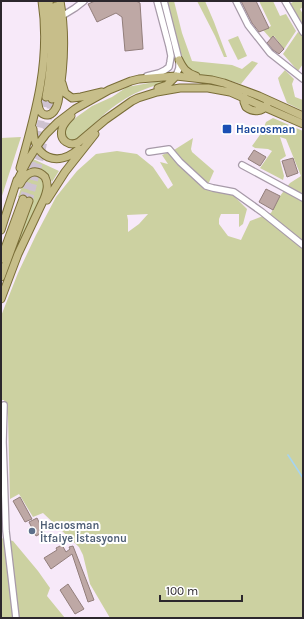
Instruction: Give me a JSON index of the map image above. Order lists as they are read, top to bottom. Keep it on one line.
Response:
{"places":{"transit":["Hacıosman"],"other":["Hacıosman İtfaiye İstasyonu"]},"scale_bar":"100 m"}
